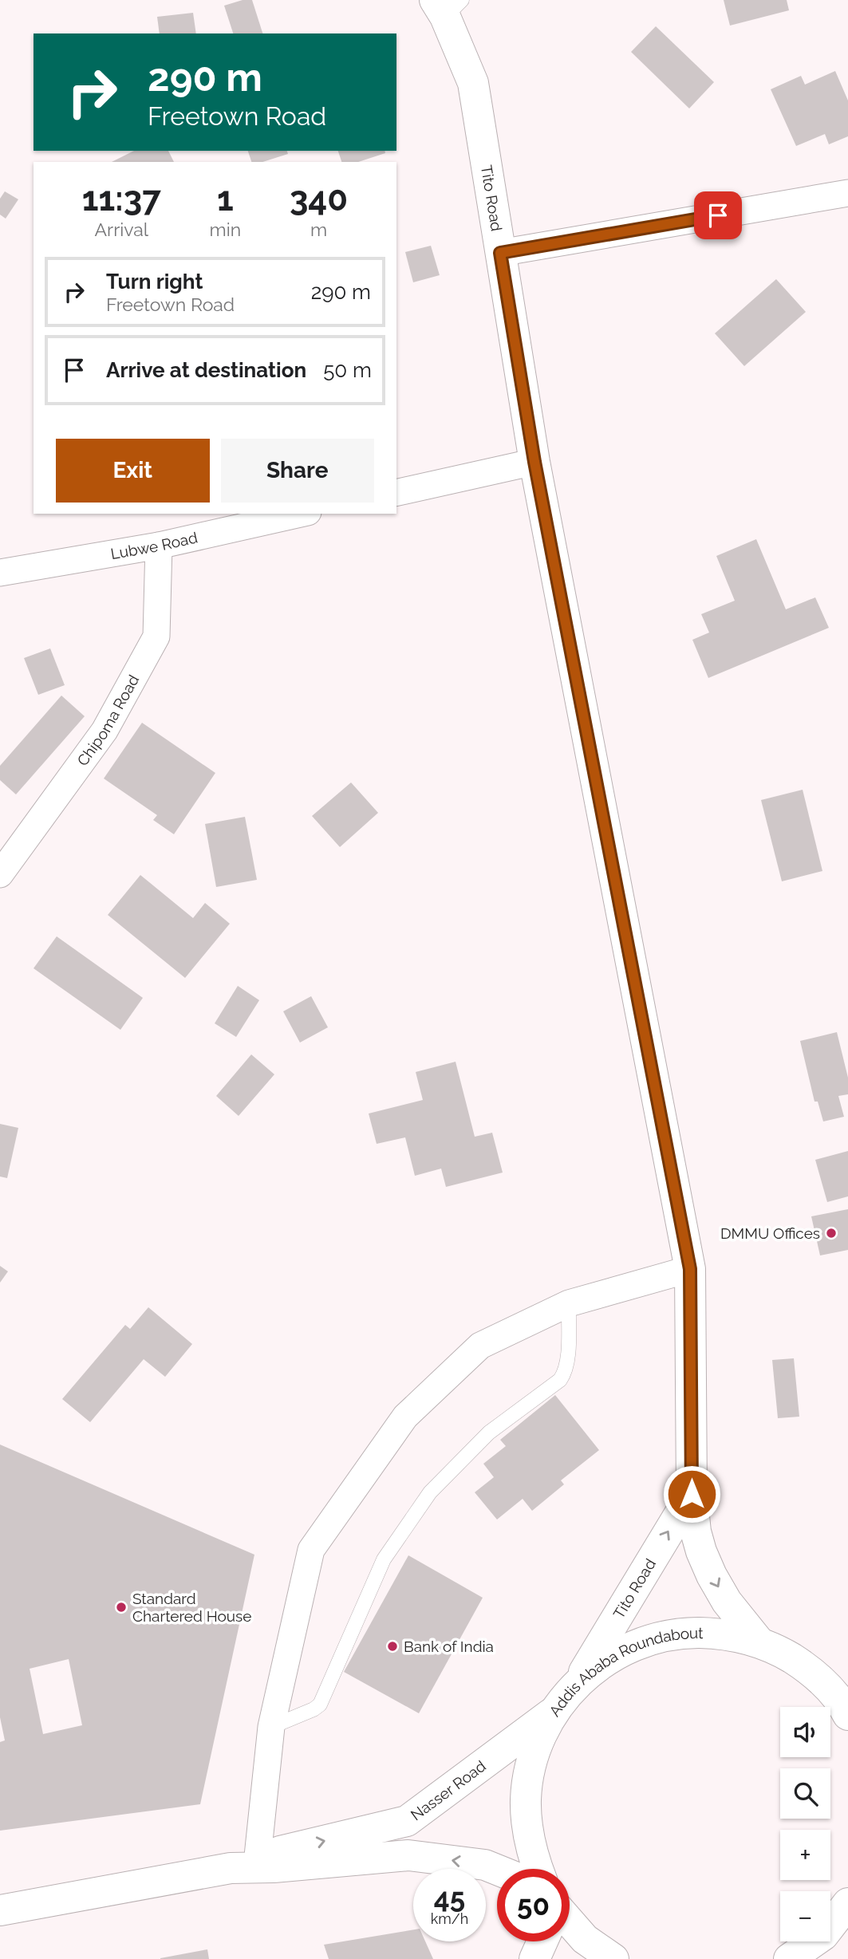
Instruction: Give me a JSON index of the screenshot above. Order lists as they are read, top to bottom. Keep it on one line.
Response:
{"streets":{"main road":["Tito Road","Addis Ababa Roundabout","Nasser Road"],"street":["Lubwe Road","Chipoma Road"]},"crossings":[["Tito Road","Addis Ababa Roundabout"],["Lubwe Road","Chipoma Road"],["Addis Ababa Roundabout","Nasser Road"]],"places":["DMMU Offices","Standard Chartered House","Bank of India"],"page":{"turn":["290 m","Freetown Road"],"eta":["11:37","Arrival","1","min","340","m"],"list":[{"name":"Turn right","note":"Freetown Road","value":"290 m"},{"name":"Arrive at destination","value":"50 m"}],"buttons":["Exit","Share"],"map_buttons":["+","−"],"speed":"45 km/h","limit":"50"}}
